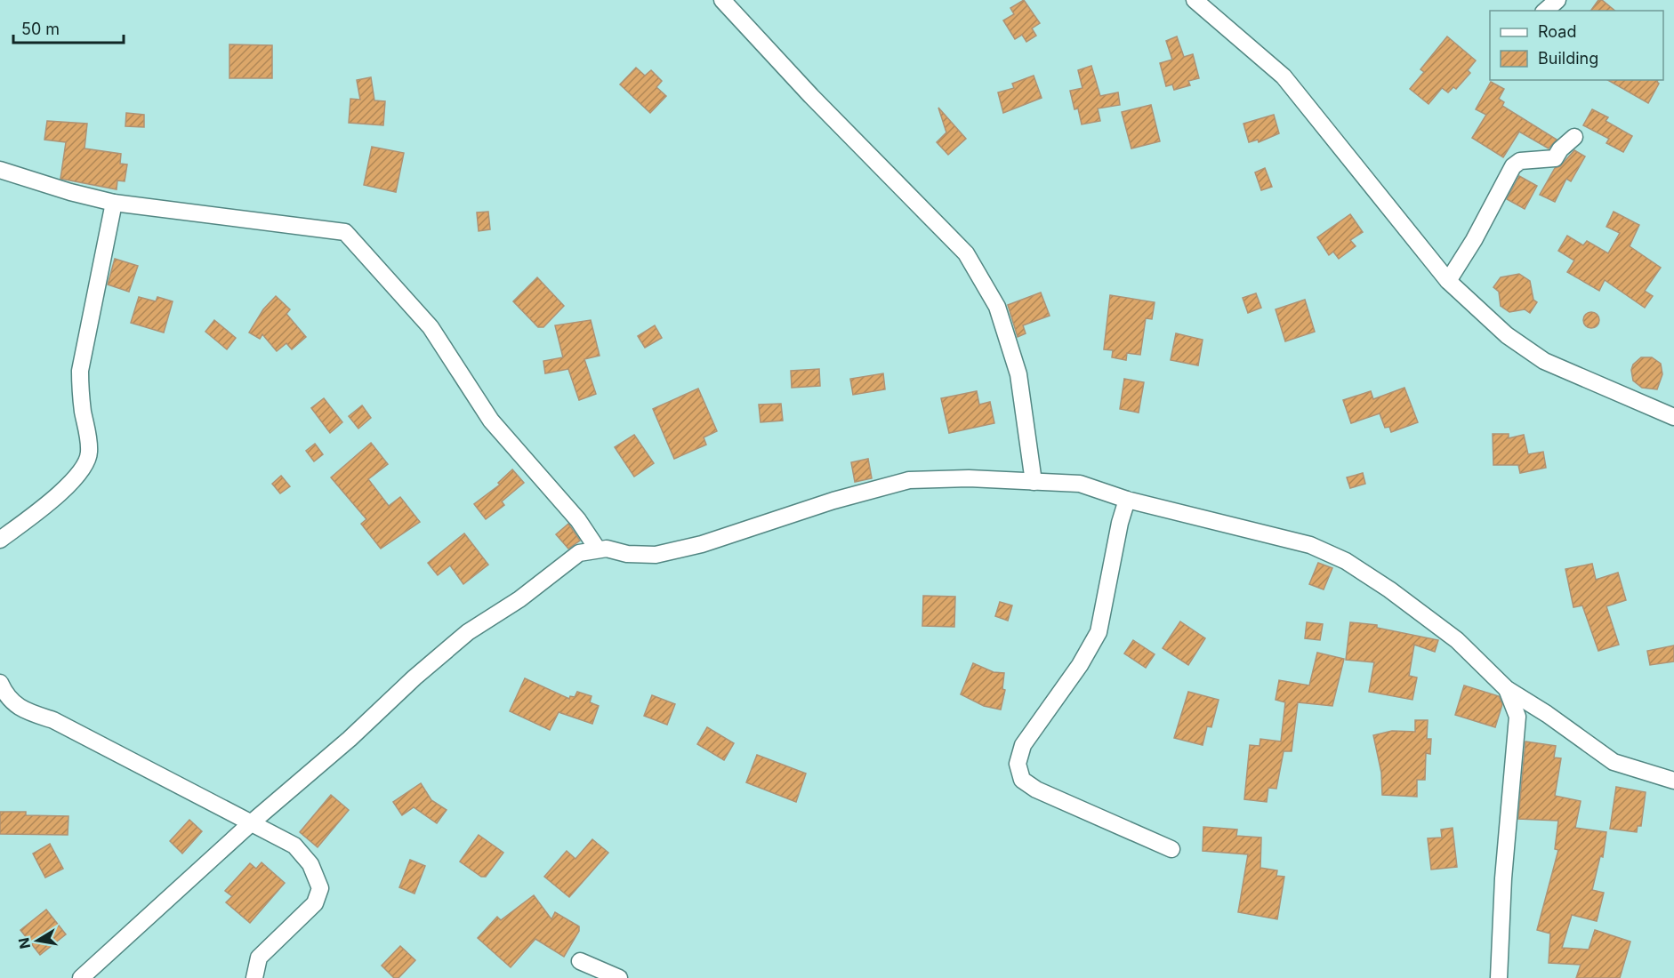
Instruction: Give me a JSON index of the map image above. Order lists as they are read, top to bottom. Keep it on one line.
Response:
{"legend":["Road","Building"],"scale_bar":"50 m","north":"left"}
